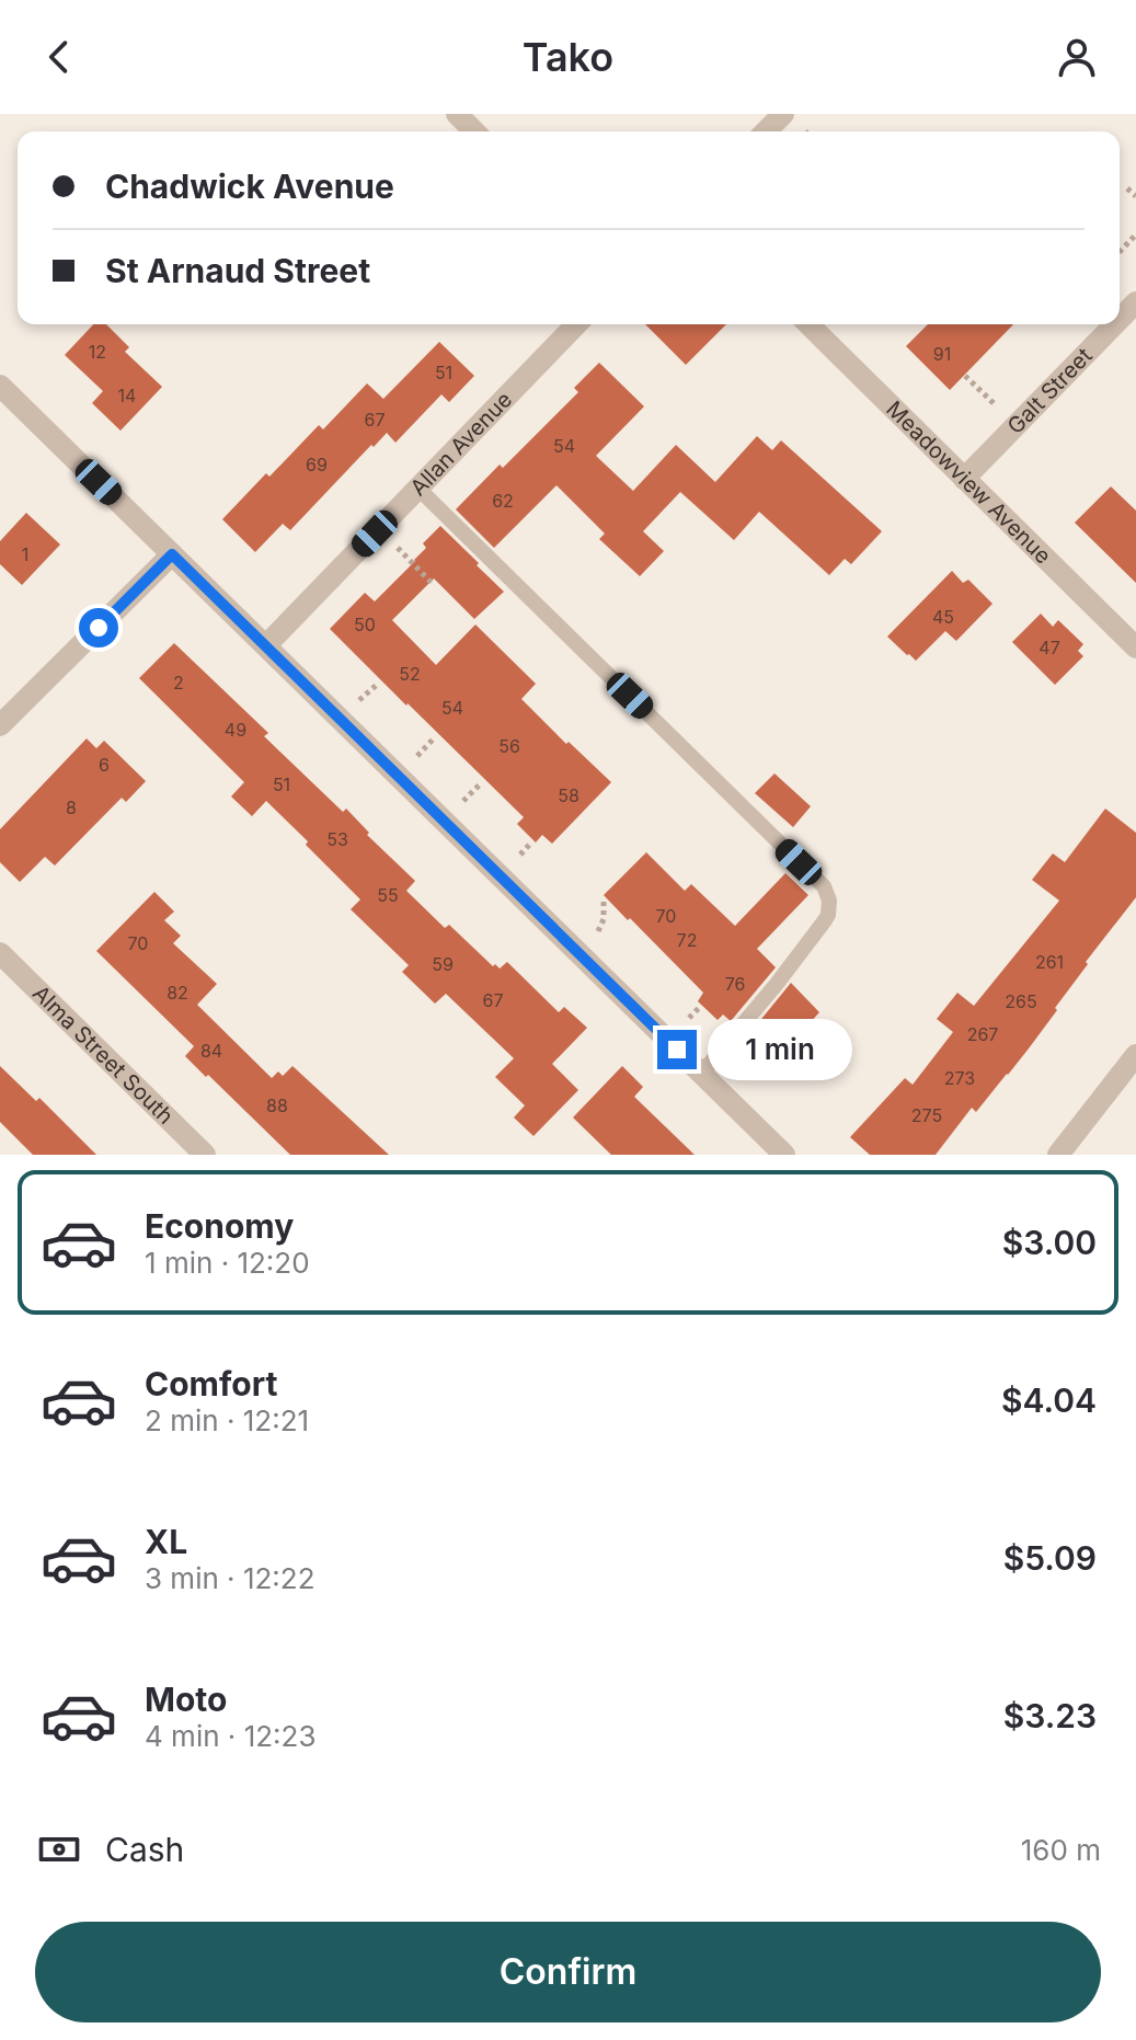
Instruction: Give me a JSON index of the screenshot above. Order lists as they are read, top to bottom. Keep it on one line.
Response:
{"streets":{"street":["Galt Street","Allan Avenue","Meadowview Avenue","Alma Street South"]},"crossings":[["Galt Street","Meadowview Avenue"]],"house_numbers":["12","91","51","14","67","54","69","62","1","45","50","47","52","2","54","49","56","6","51","58","8","53","55","70","72","70","261","59","76","82","67","265","267","84","273","88","275"],"page":{"header":"Tako","banner":["Chadwick Avenue","St Arnaud Street"],"bubble":"1 min","list":[{"name":"Economy","note":"1 min · 12:20","value":"$3.00"},{"name":"Comfort","note":"2 min · 12:21","value":"$4.04"},{"name":"XL","note":"3 min · 12:22","value":"$5.09"},{"name":"Moto","note":"4 min · 12:23","value":"$3.23"}],"pay":["Cash","160 m"],"buttons":"Confirm"}}
